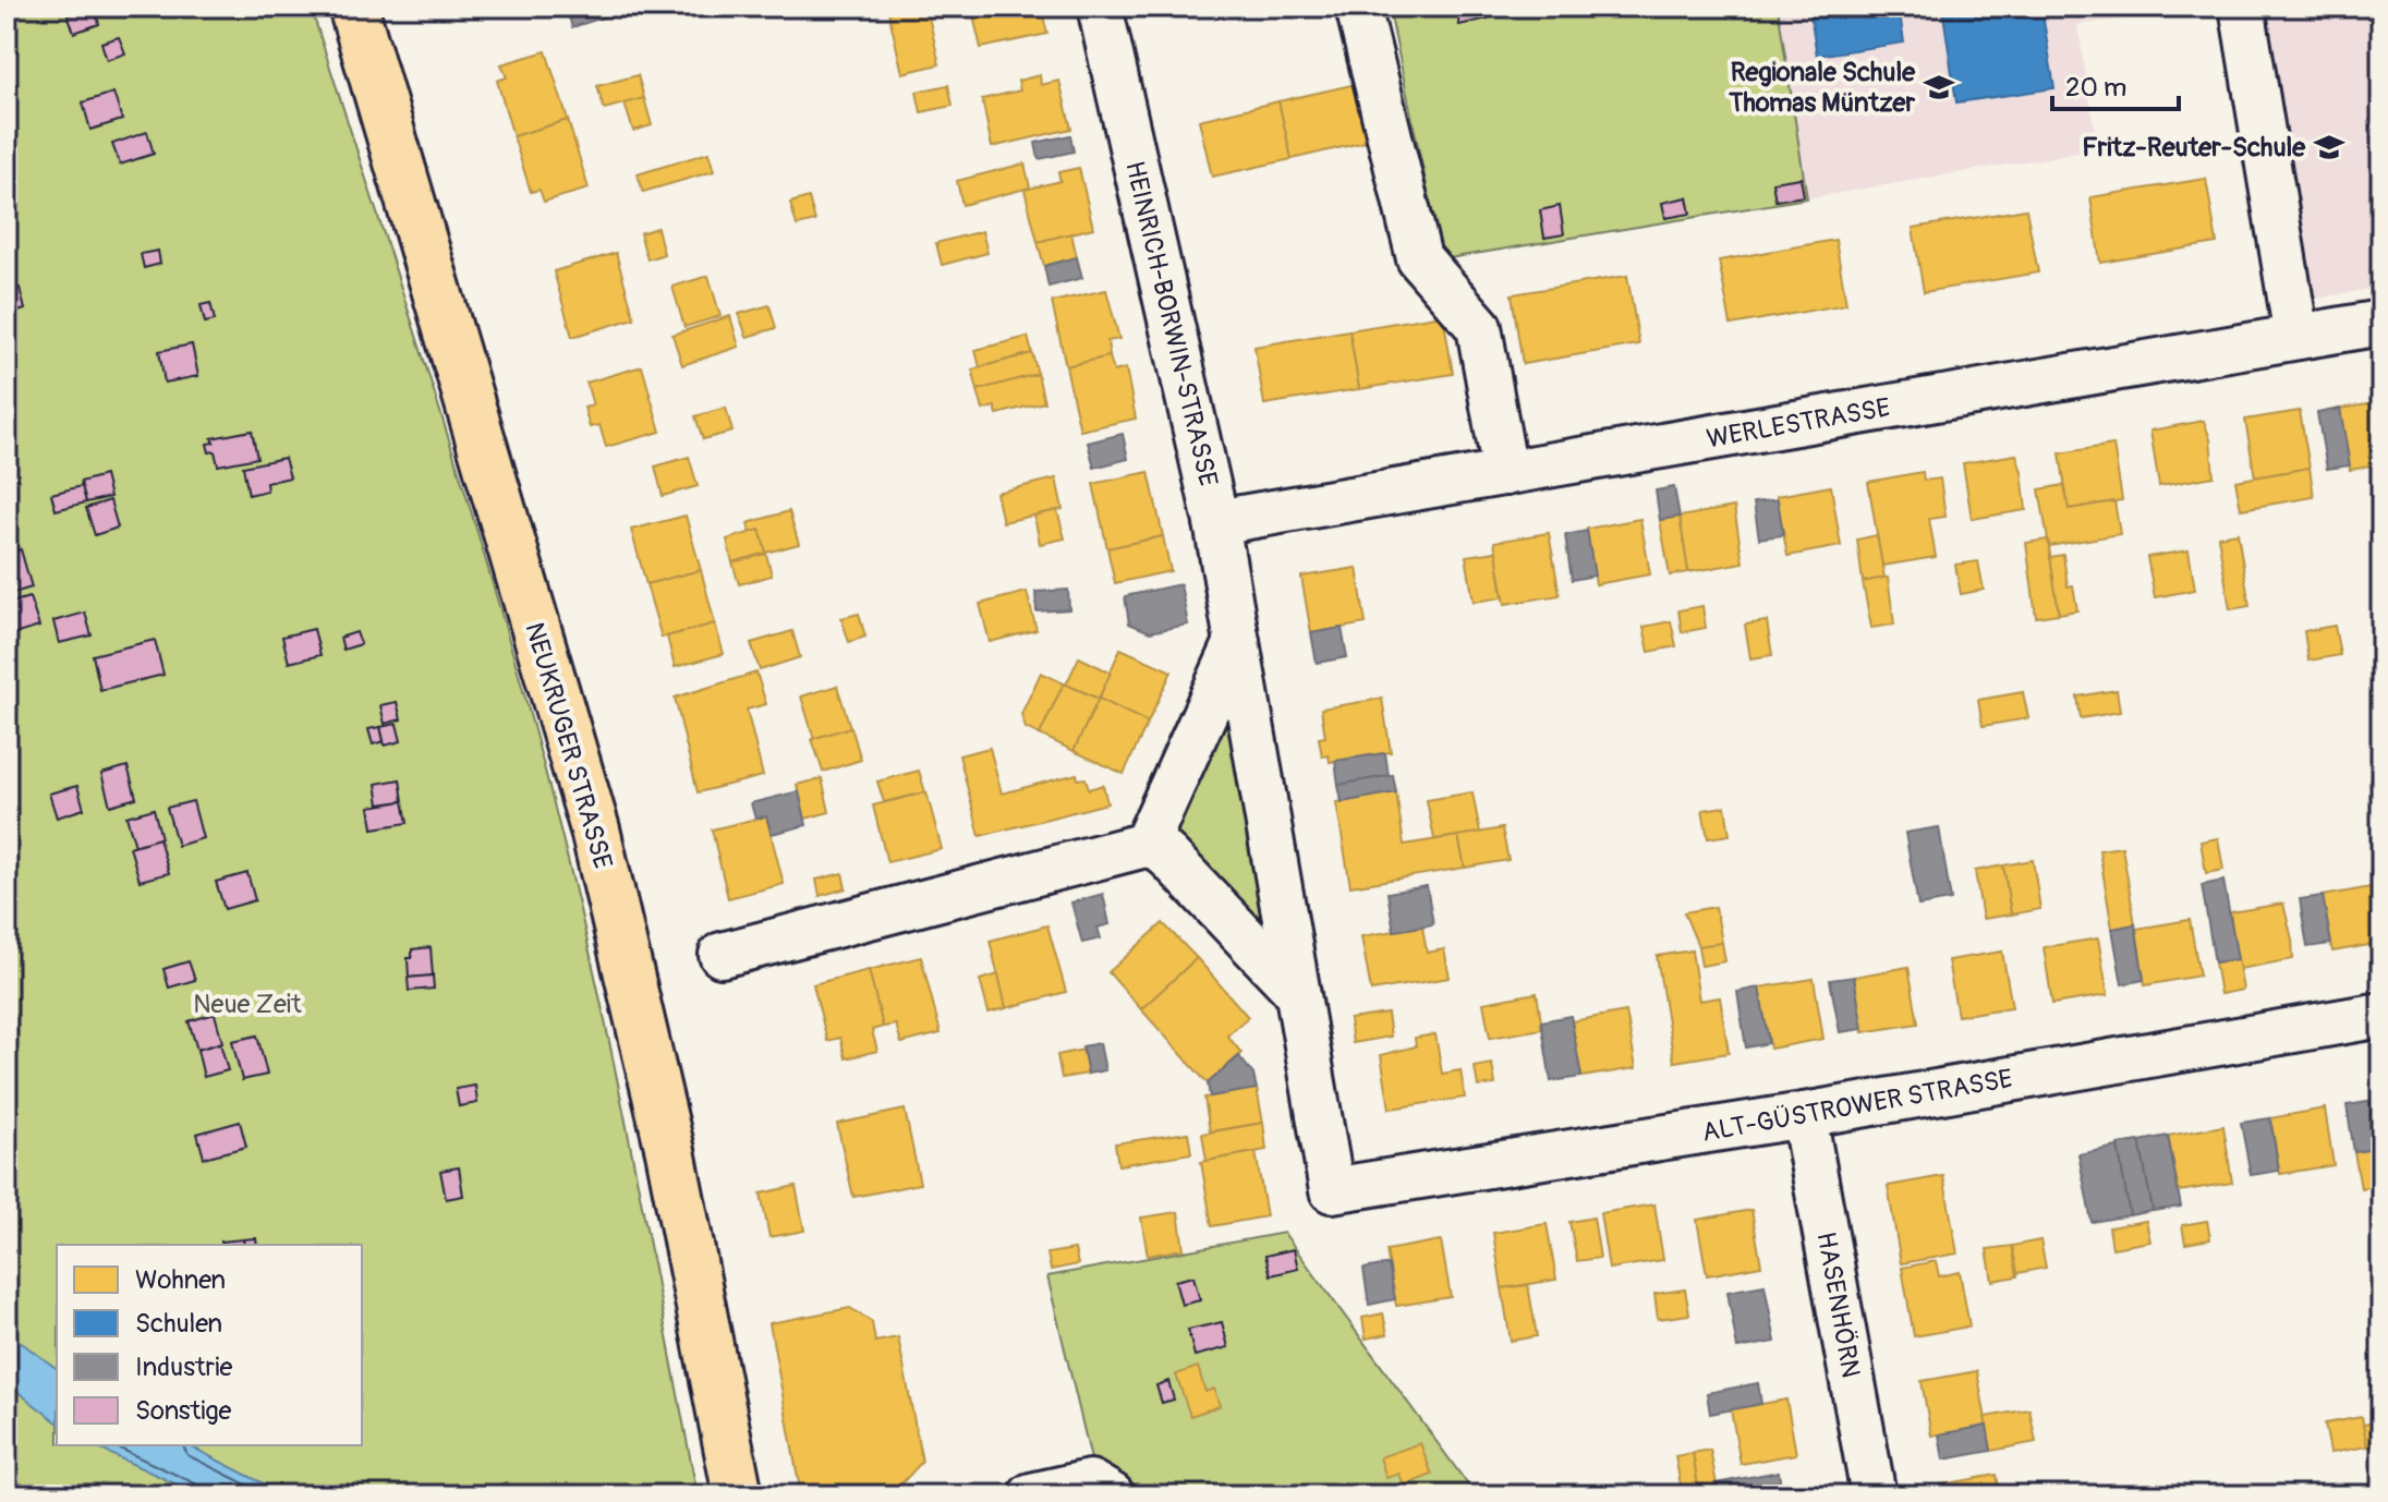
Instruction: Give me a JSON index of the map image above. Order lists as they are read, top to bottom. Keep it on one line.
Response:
{"streets":{"main road":["NEUKRUGER STRASSE"],"street":["HEINRICH-BORWIN-STRASSE","WERLESTRASSE","ALT-GÜSTROWER STRASSE","HASENHÖRN"]},"crossings":[["HEINRICH-BORWIN-STRASSE","WERLESTRASSE"],["HEINRICH-BORWIN-STRASSE","ALT-GÜSTROWER STRASSE"],["ALT-GÜSTROWER STRASSE","HASENHÖRN"]],"parks":["Neue Zeit"],"places":{"school or university":["Regionale Schule Thomas Müntzer","Fritz-Reuter-Schule"]},"legend":["Wohnen","Schulen","Industrie","Sonstige"],"scale_bar":"20 m"}
